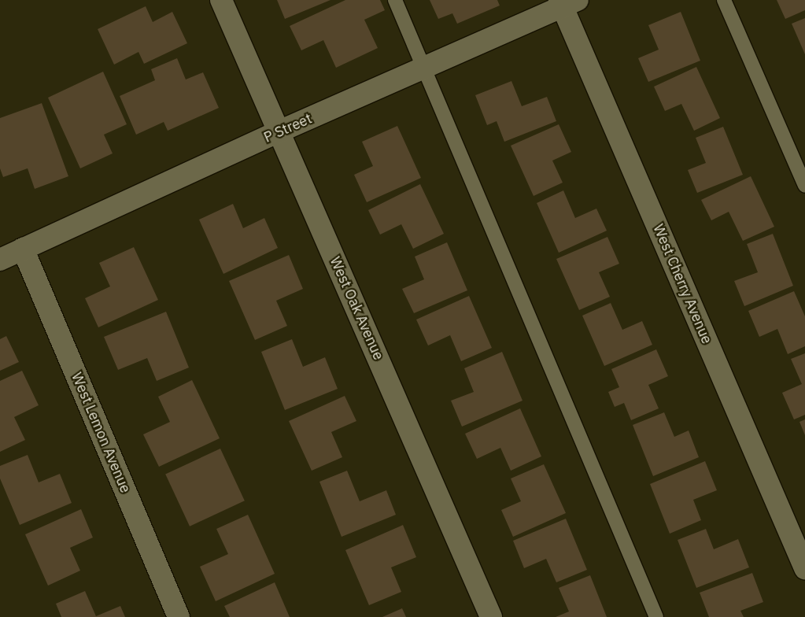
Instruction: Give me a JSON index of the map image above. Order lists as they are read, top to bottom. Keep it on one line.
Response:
{"streets":{"street":["P Street","West Cherry Avenue","West Oak Avenue","West Lemon Avenue"]},"crossings":[["P Street","West Cherry Avenue"],["P Street","West Oak Avenue"],["P Street","West Lemon Avenue"]]}
